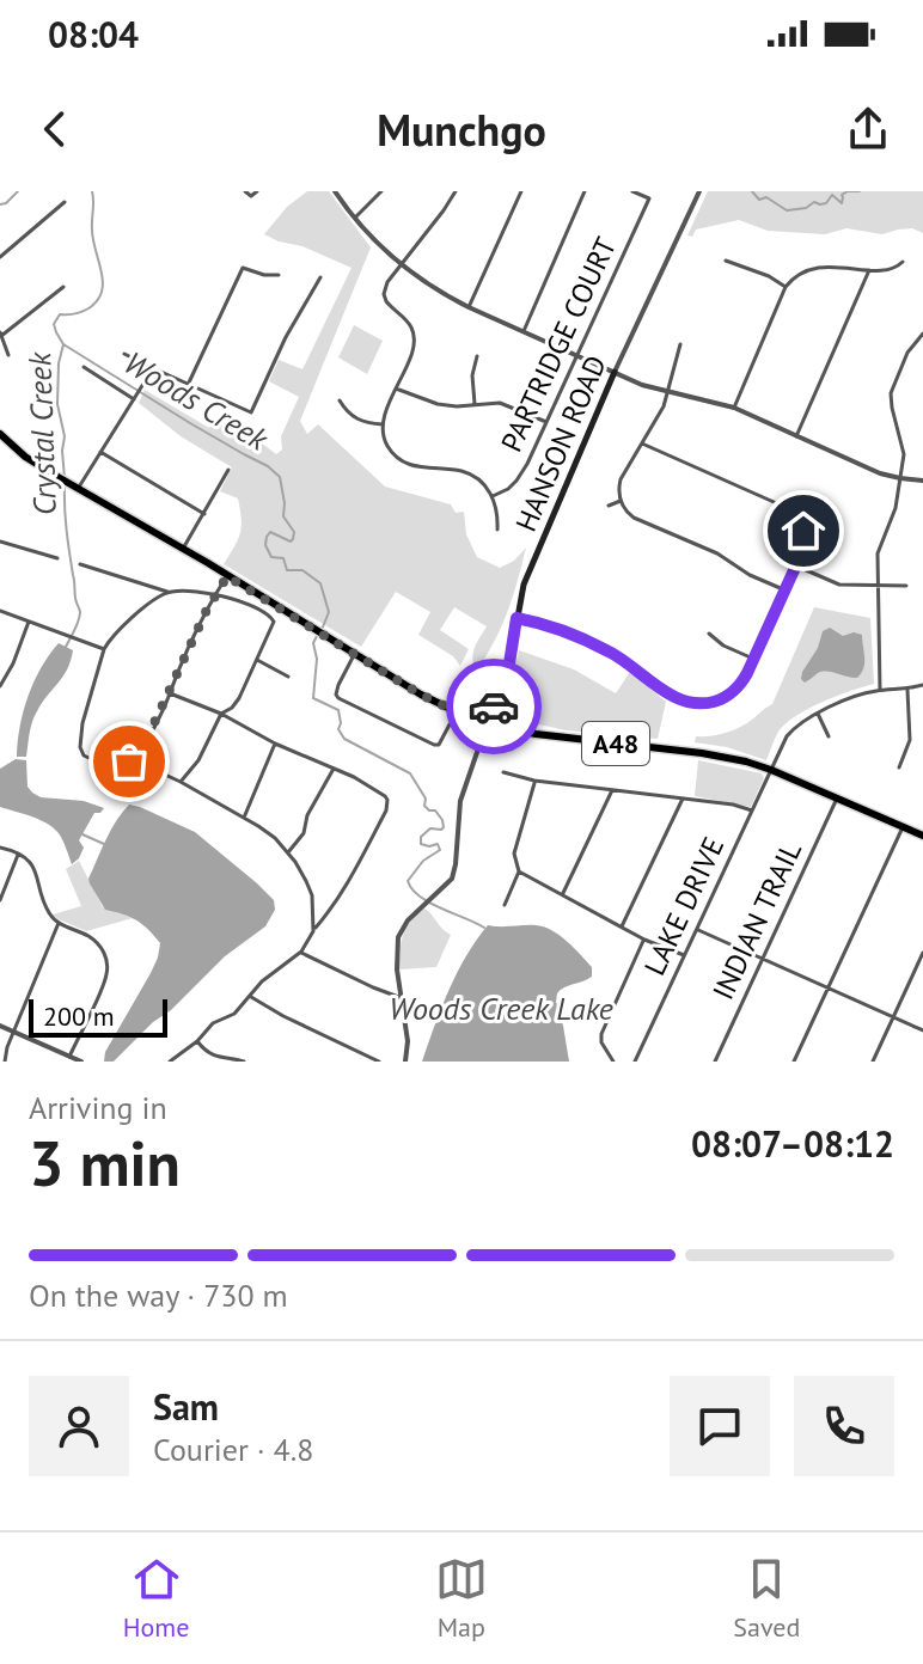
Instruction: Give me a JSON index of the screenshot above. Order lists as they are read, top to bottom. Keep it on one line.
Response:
{"streets":{"main road":["HANSON ROAD","A48"],"street":["PARTRIDGE COURT","LAKE DRIVE","INDIAN TRAIL"]},"crossings":[["HANSON ROAD","A48"],["A48","LAKE DRIVE"],["A48","INDIAN TRAIL"]],"water":["Woods Creek","Crystal Creek","Woods Creek Lake"],"scale_bar":"200 m","page":{"status":"08:04","header":"Munchgo","scale":"200 m","heading":["3 min","Arriving in","08:07–08:12"],"panel":["Sam","Courier · 4.8"],"bar":"On the way · 730 m","tabs":["Home","Map","Saved"]}}
